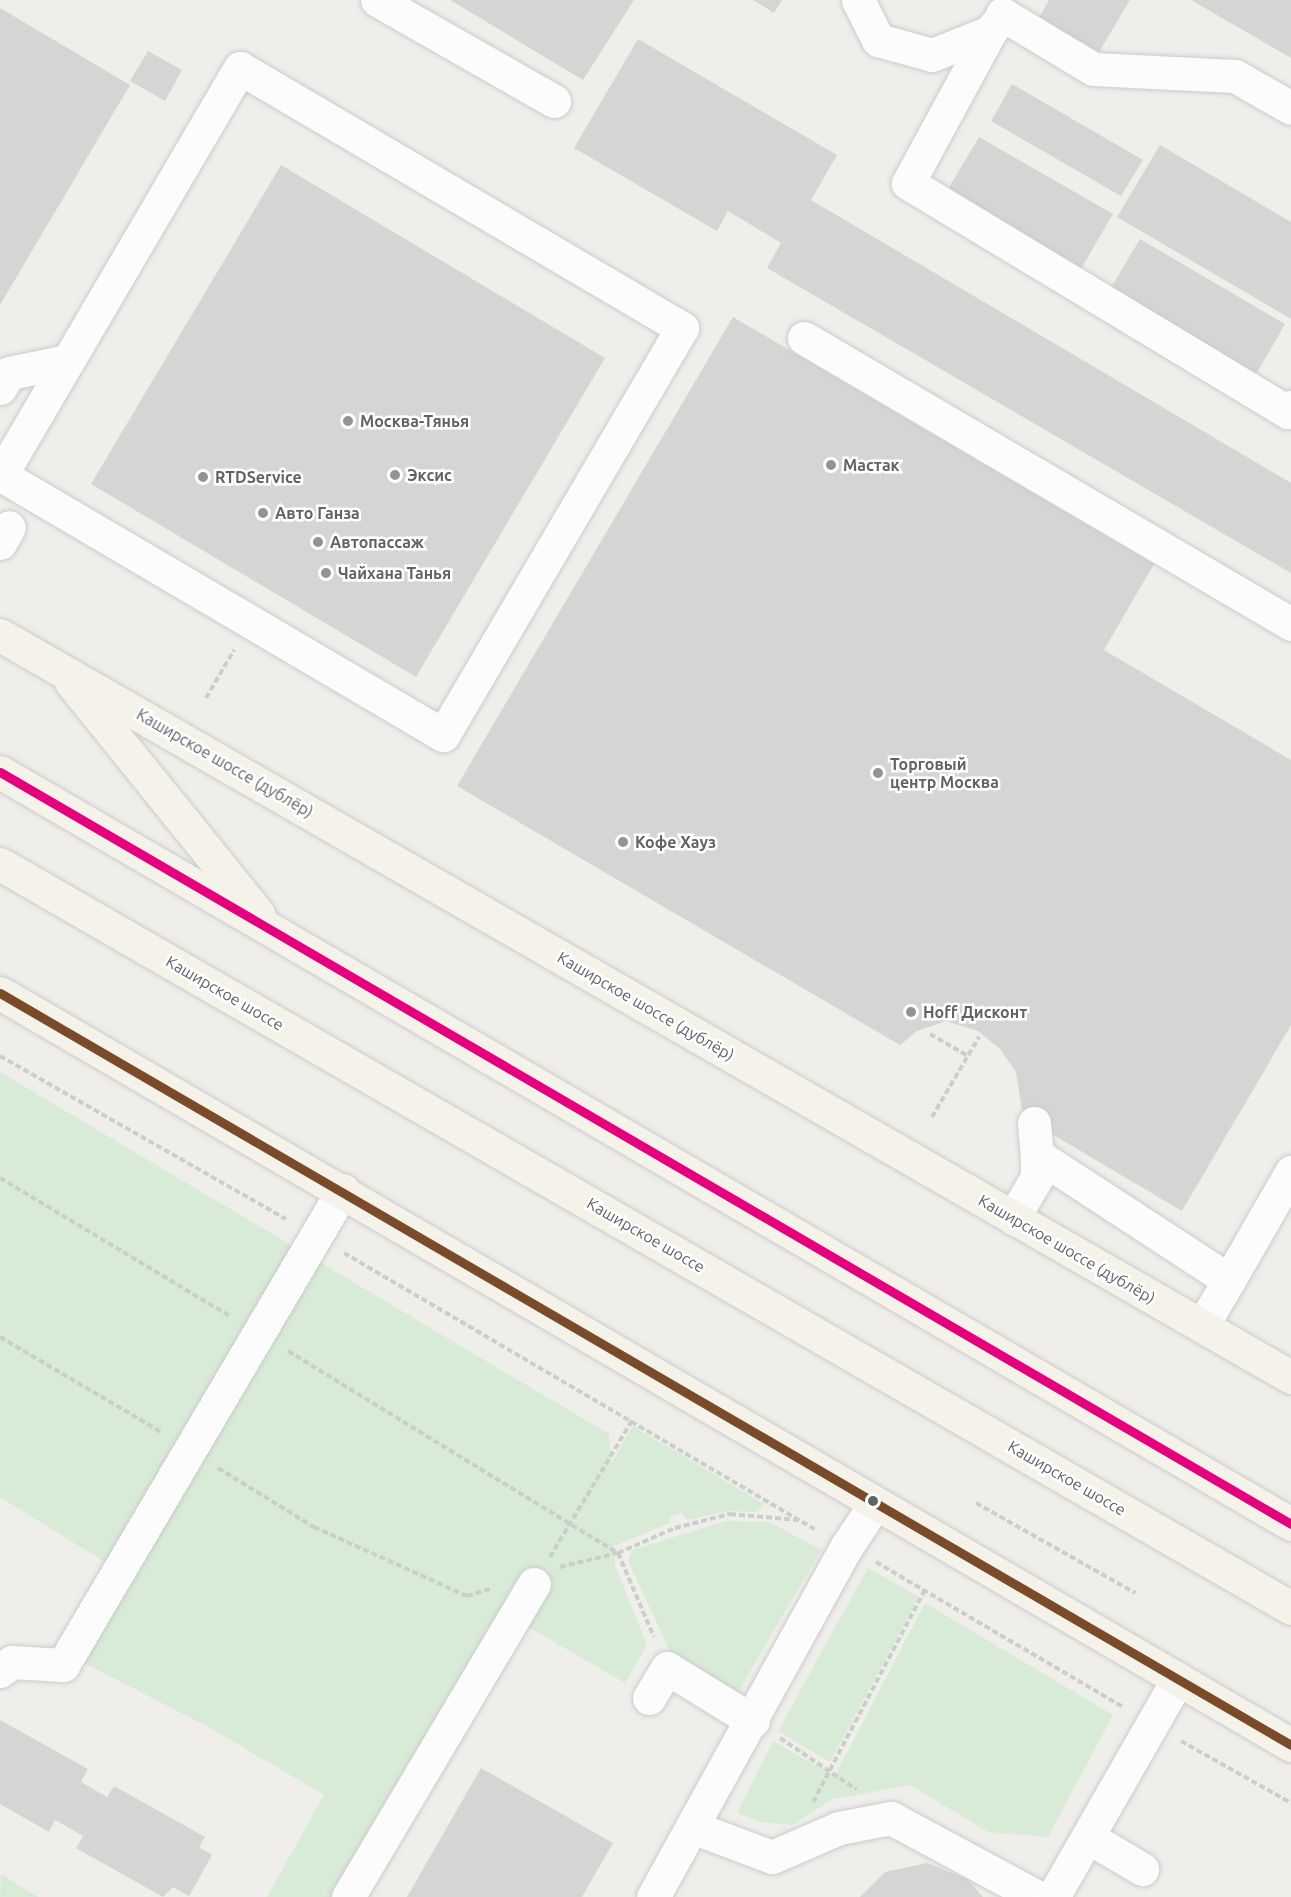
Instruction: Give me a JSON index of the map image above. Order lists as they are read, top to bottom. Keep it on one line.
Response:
{"streets":{"main road":["Каширское шоссе (дублёр)","Каширское шоссе"]},"places":["Москва-Тянья","Мастак","Эксис","RTDService","Авто Ганза","Автопассаж","Чайхана Танья","Торговый центр Москва","Кофе Хауз","Hoff Дисконт"]}
